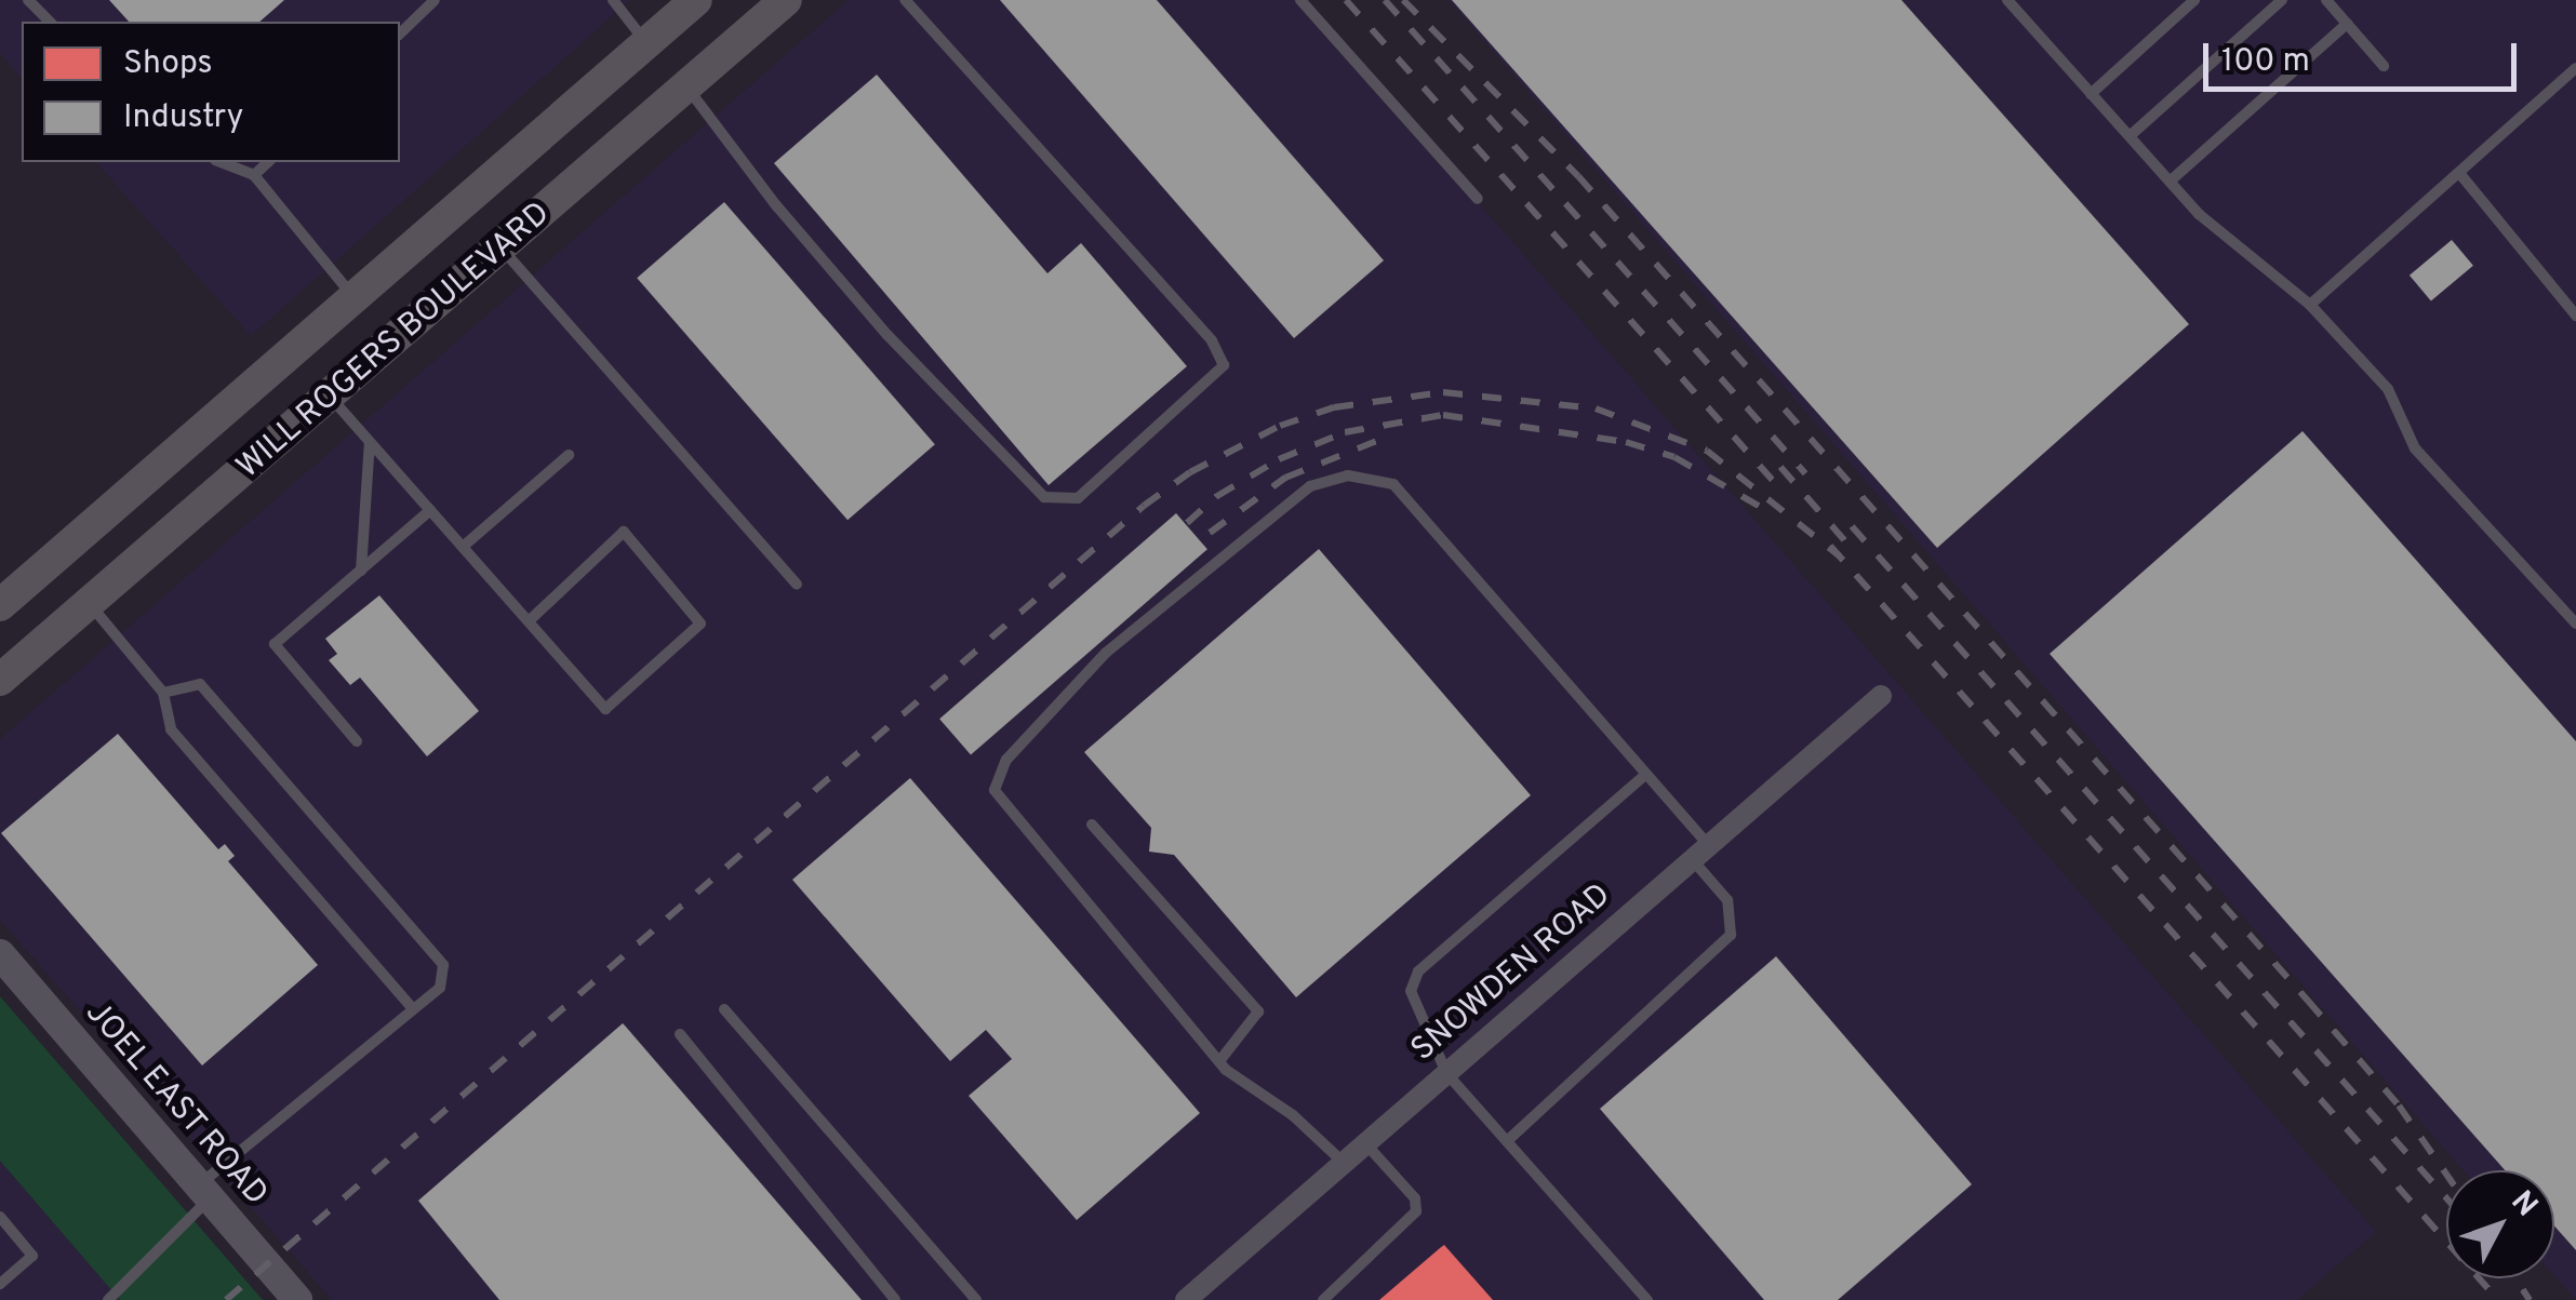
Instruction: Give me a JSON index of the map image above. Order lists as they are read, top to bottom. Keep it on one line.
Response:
{"streets":{"main road":["WILL ROGERS BOULEVARD"],"street":["SNOWDEN ROAD","JOEL EAST ROAD"]},"legend":["Shops","Industry"],"scale_bar":"100 m","north":"top right"}
